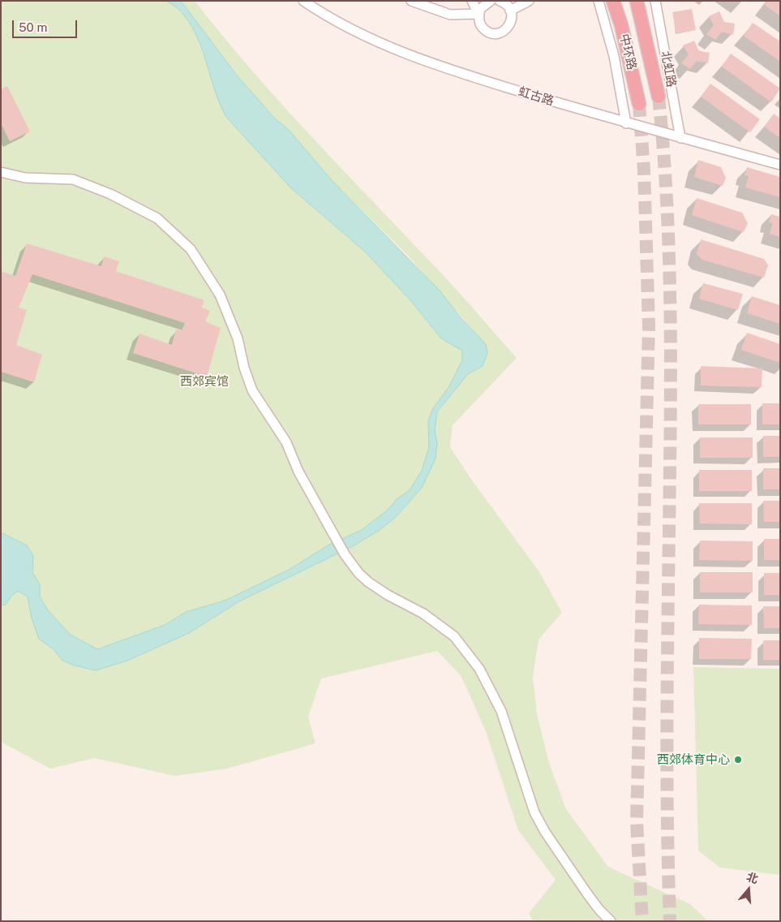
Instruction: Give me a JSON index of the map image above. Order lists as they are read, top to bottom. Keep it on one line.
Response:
{"streets":{"highway":["中环路"],"street":["北虹路","虹古路"]},"crossings":[["北虹路","虹古路"]],"parks":["西郊宾馆"],"places":["西郊体育中心"],"scale_bar":"50 m","north":"top"}
